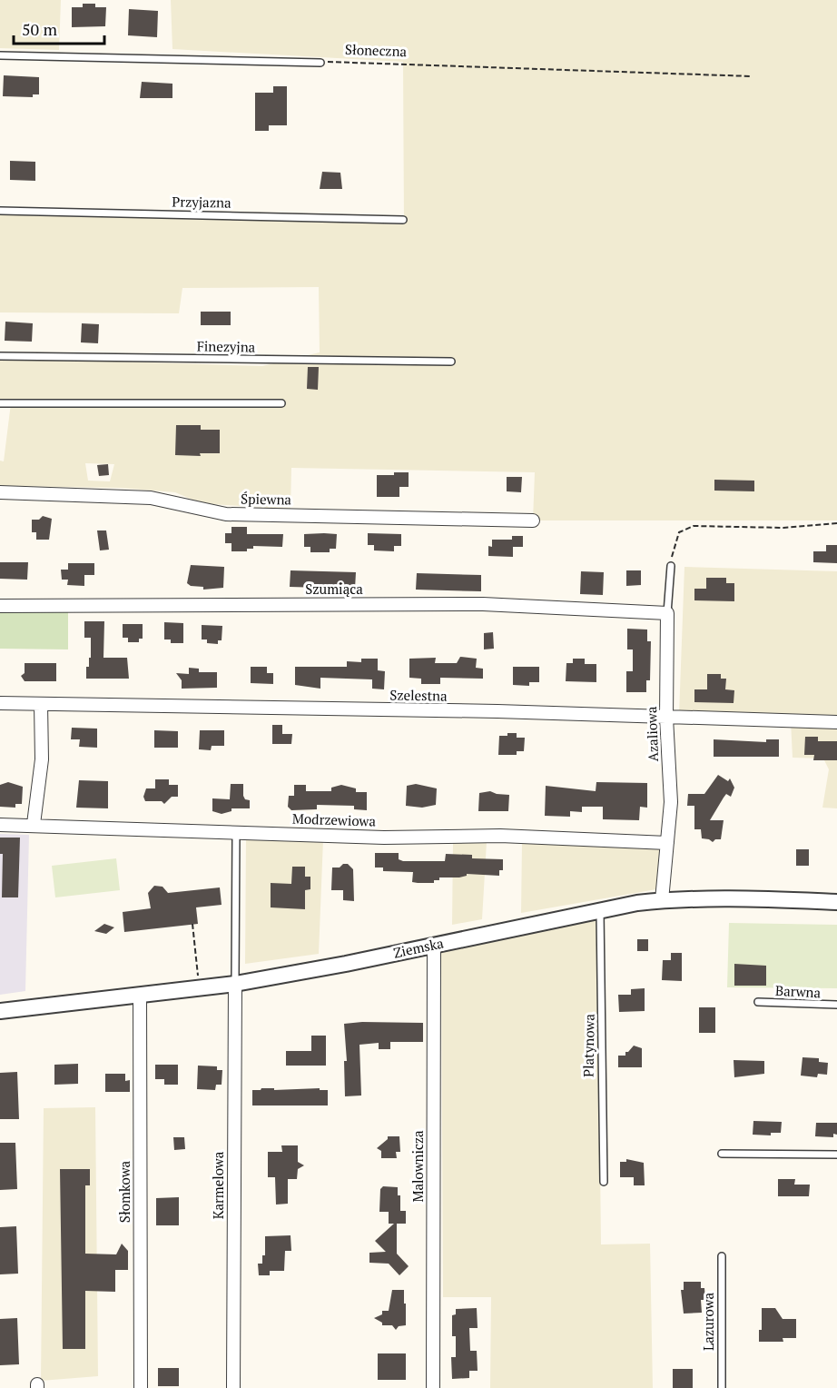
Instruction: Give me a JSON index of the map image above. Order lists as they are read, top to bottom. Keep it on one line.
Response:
{"streets":{"street":["Śpiewna","Szumiąca","Szelestna","Azaliowa","Modrzewiowa","Ziemska","Malownicza","Karmelowa","Słomkowa"],"lane":["Przyjazna","Finezyjna","Barwna","Platynowa","Lazurowa"],"path":["Słoneczna"]},"crossings":[["Szumiąca","Azaliowa"],["Szelestna","Azaliowa"],["Azaliowa","Modrzewiowa"],["Azaliowa","Ziemska"],["Ziemska","Platynowa"],["Ziemska","Malownicza"],["Ziemska","Karmelowa"],["Ziemska","Słomkowa"]],"scale_bar":"50 m"}
